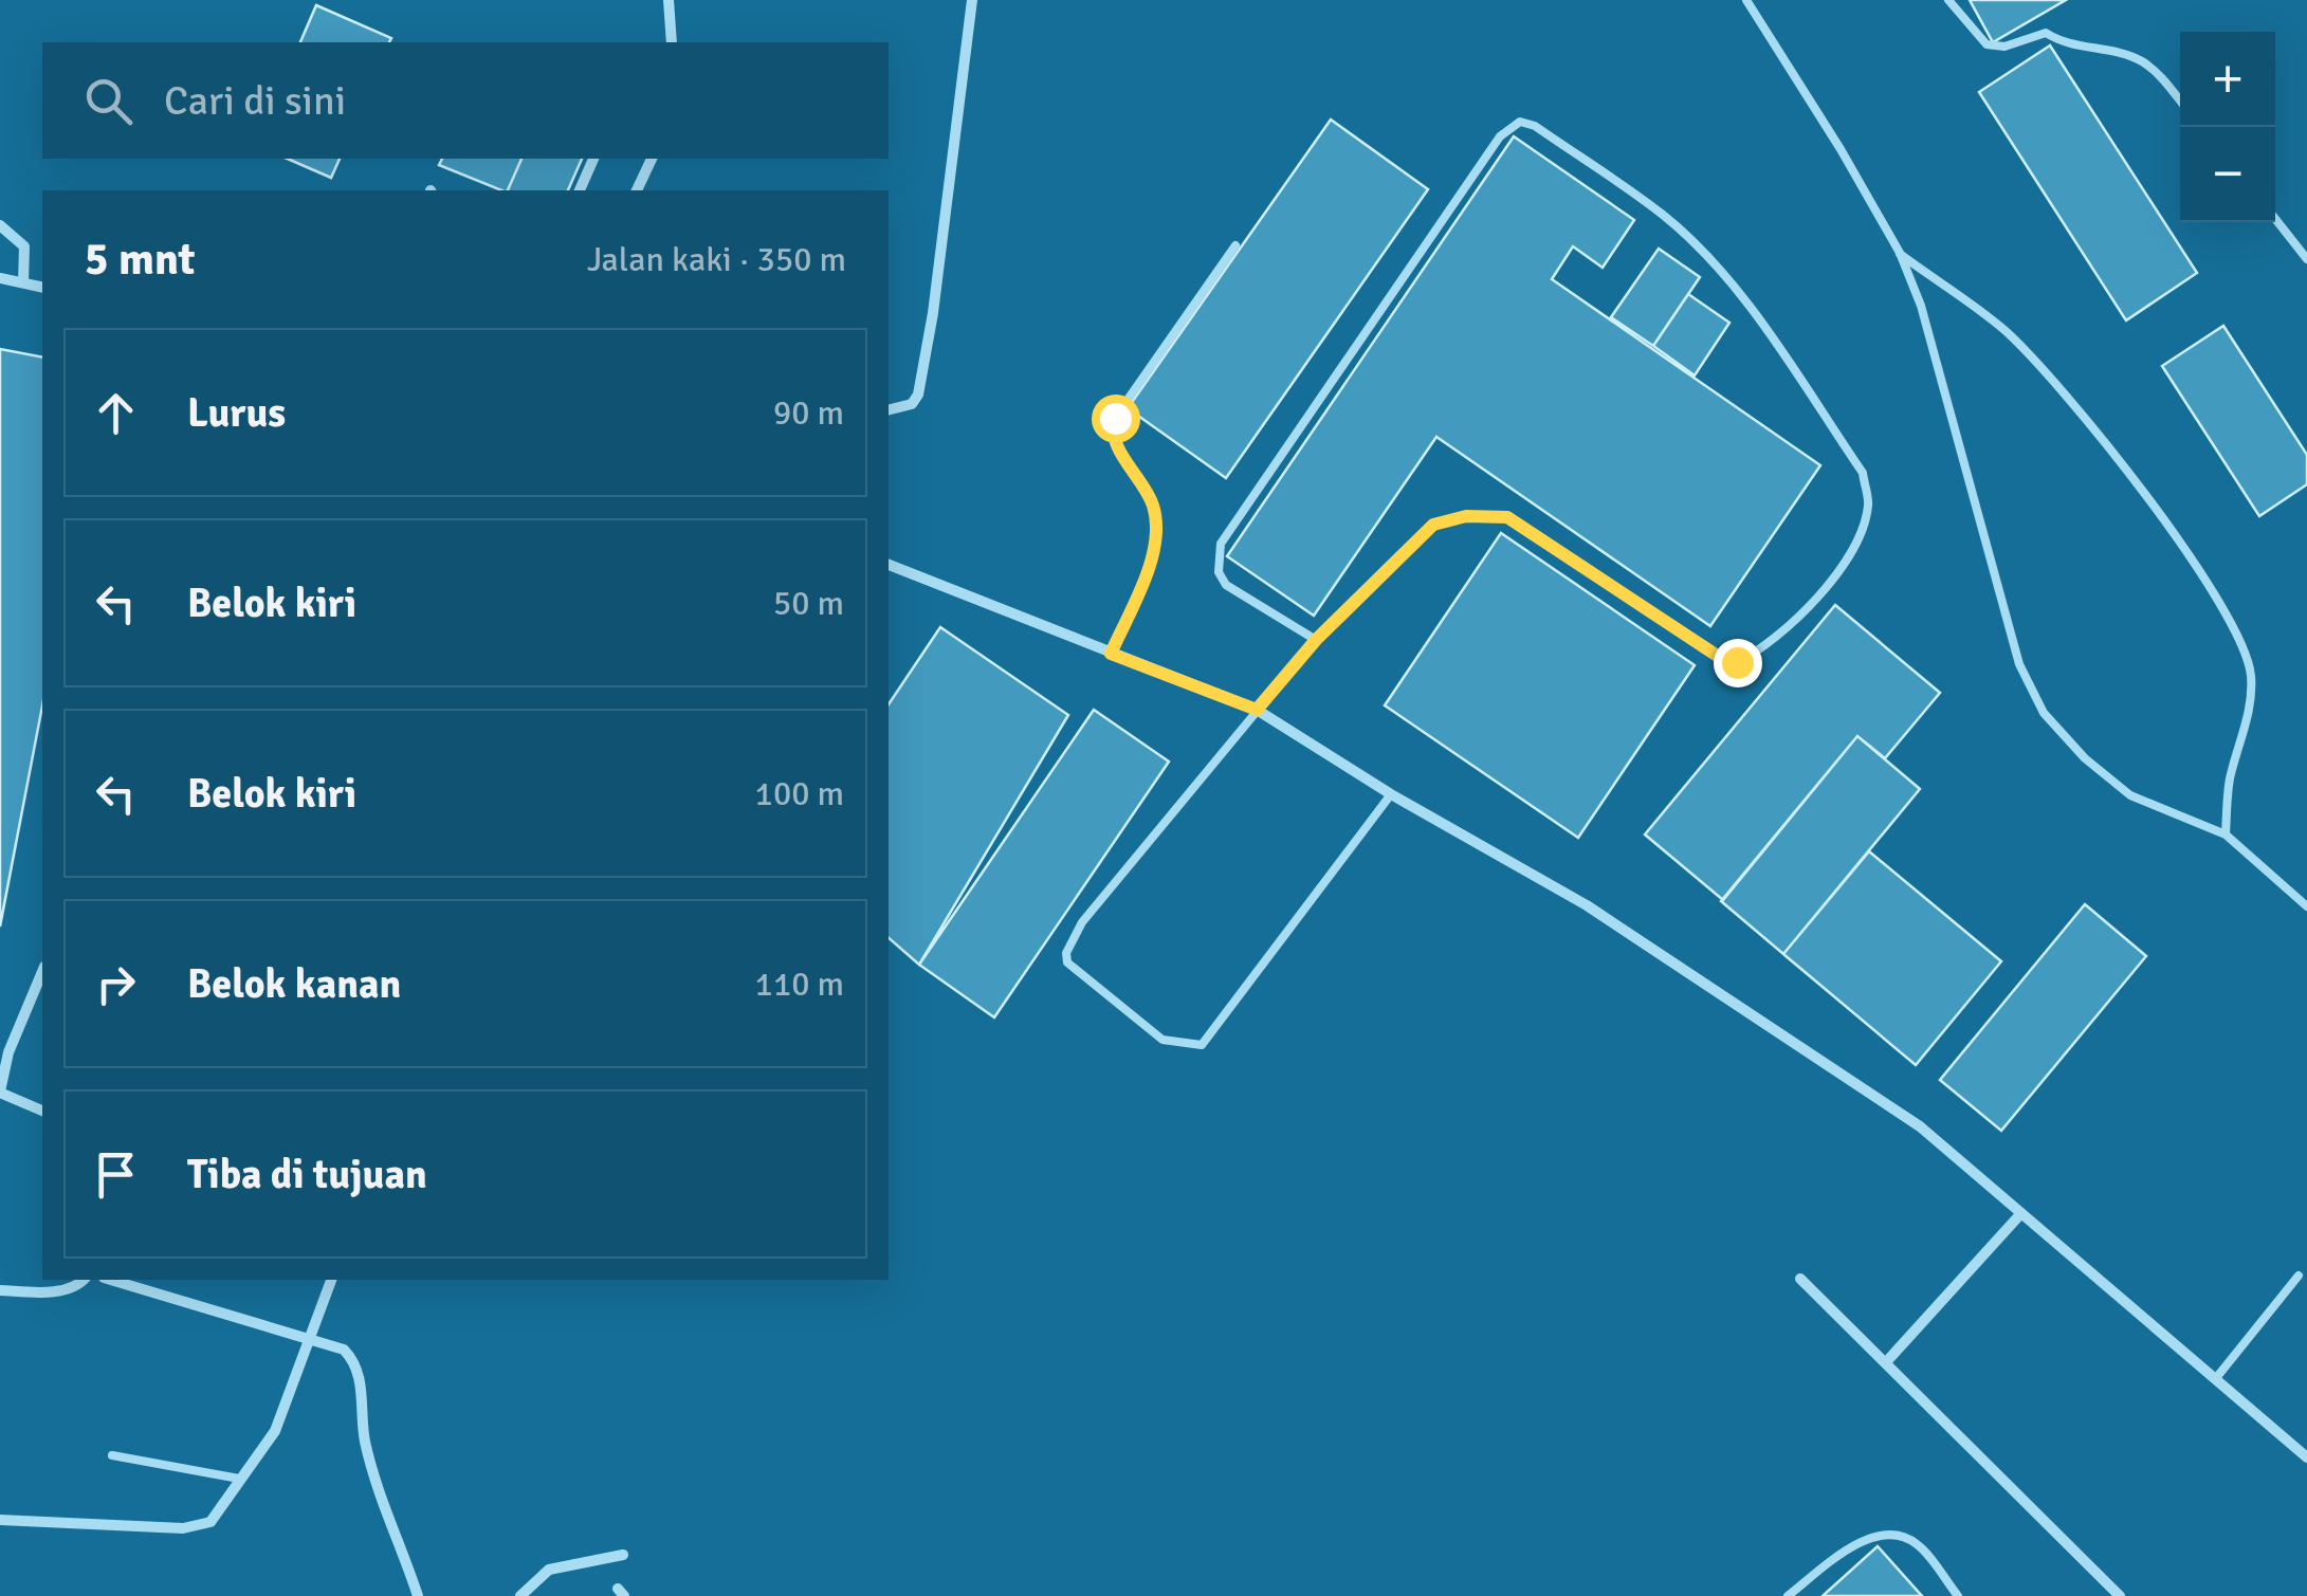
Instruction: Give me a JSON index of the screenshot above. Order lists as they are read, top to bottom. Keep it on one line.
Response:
{"page":{"map_buttons":["+","−"],"search":"Cari di sini","heading":["5 mnt","Jalan kaki · 350 m"],"list":[["Lurus","90 m"],["Belok kiri","50 m"],["Belok kiri","100 m"],["Belok kanan","110 m"],"Tiba di tujuan"]}}
